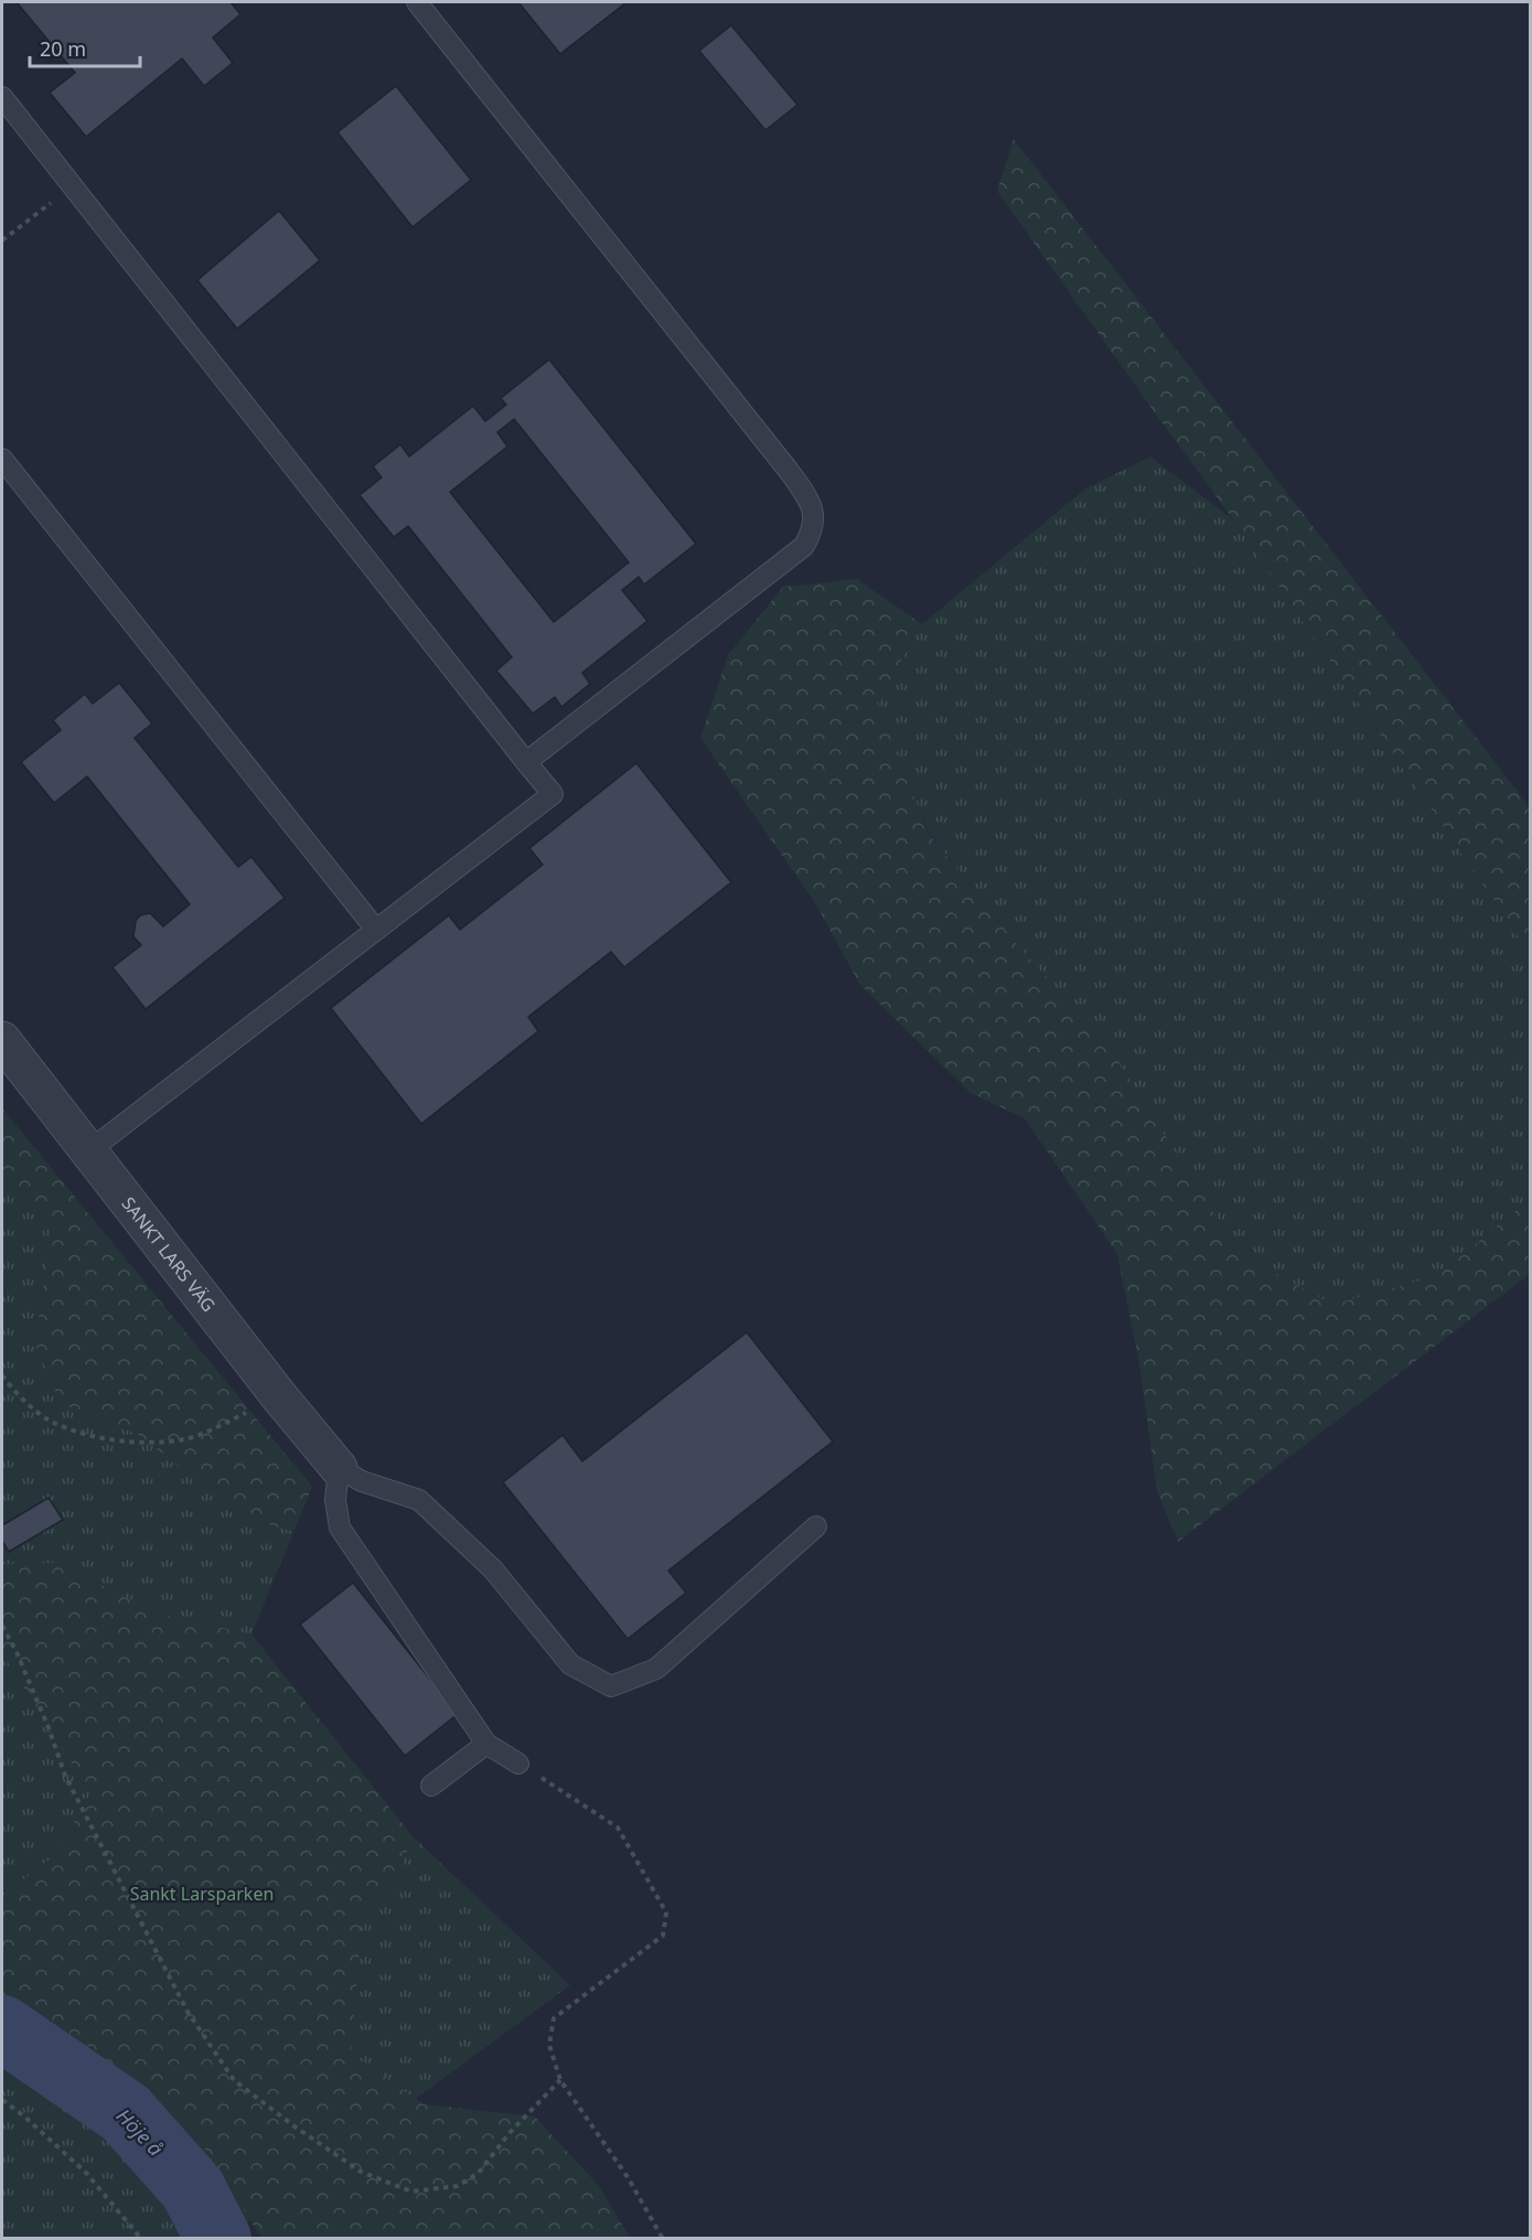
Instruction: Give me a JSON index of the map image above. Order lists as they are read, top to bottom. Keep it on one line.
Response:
{"streets":{"street":["SANKT LARS VÄG"]},"water":["Höje å"],"parks":["Sankt Larsparken"],"scale_bar":"20 m"}
